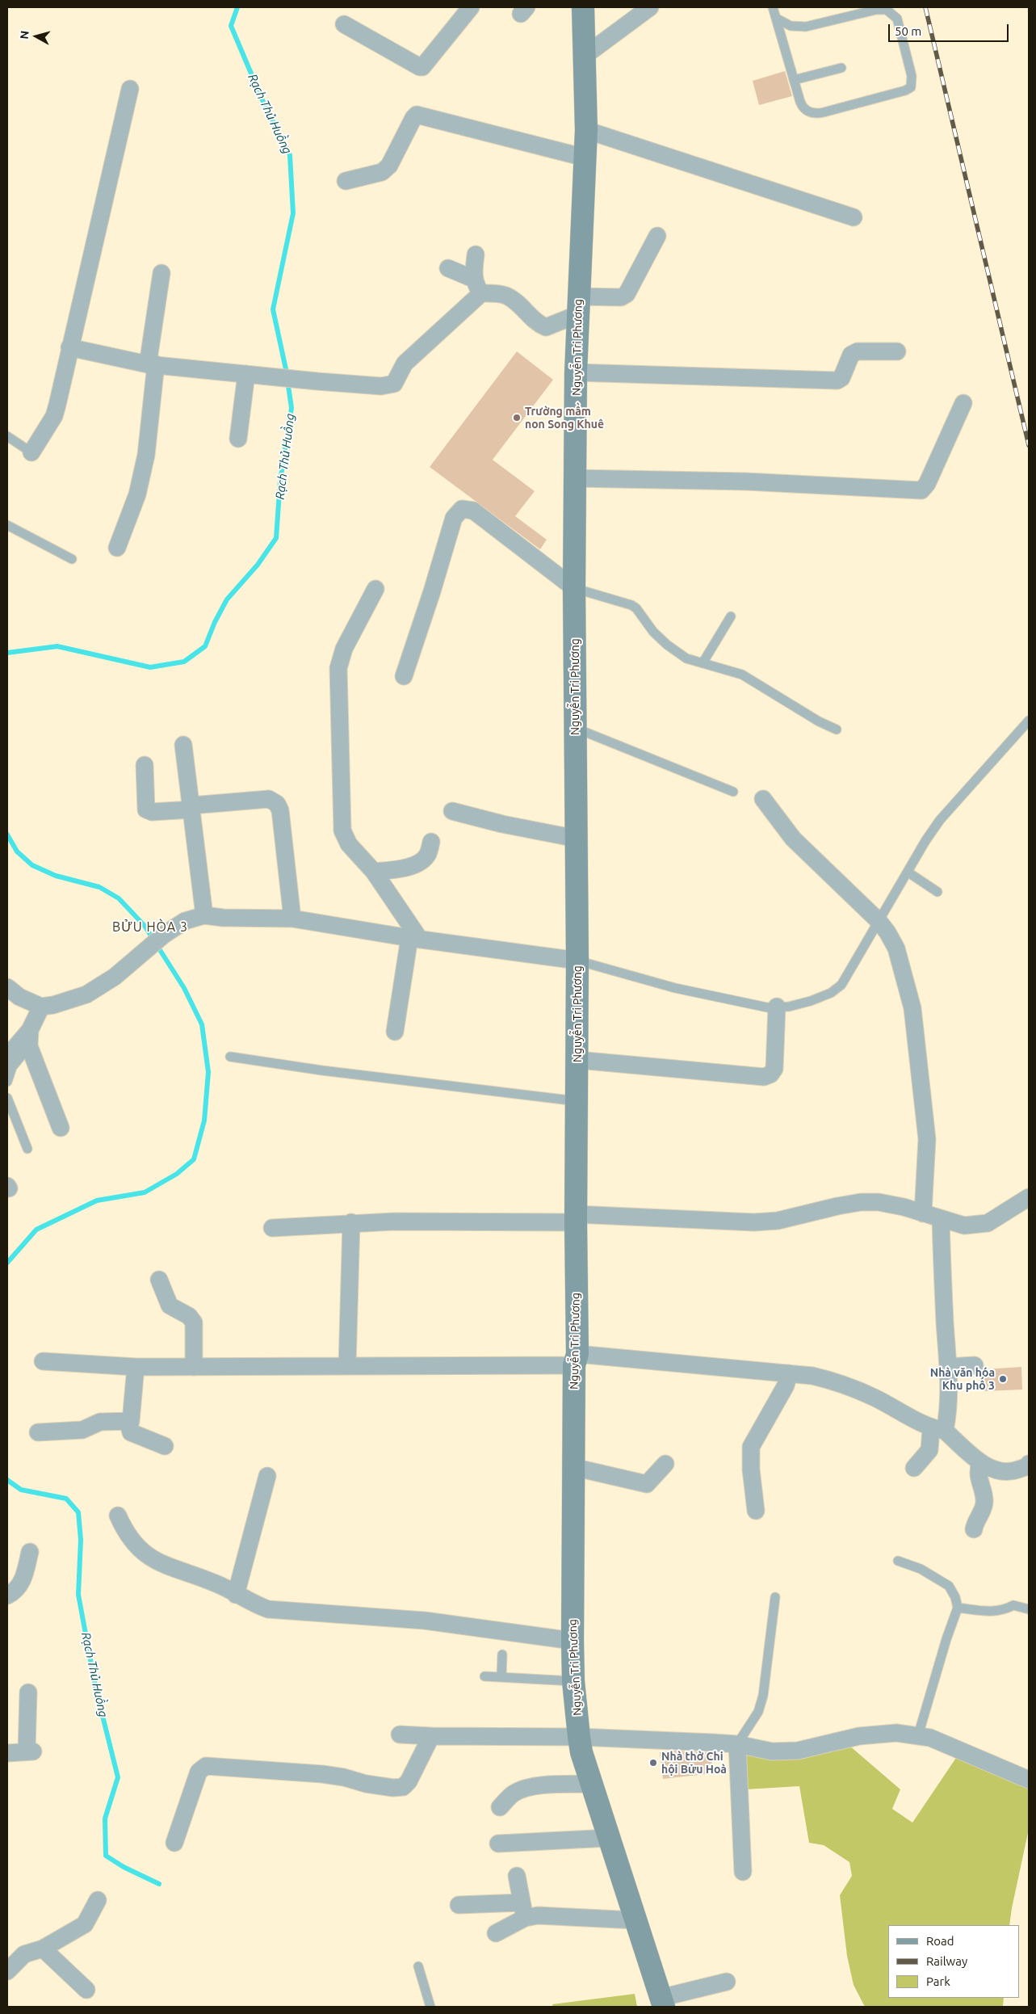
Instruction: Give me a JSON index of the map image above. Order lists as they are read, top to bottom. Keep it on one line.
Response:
{"streets":{"main road":["Nguyễn Tri Phương"]},"districts":["BỬU HÒA 3"],"water":["Rạch Thủ Huồng"],"places":["Trường mầm non Song Khuê","Nhà văn hóa Khu phố 3","Nhà thờ Chi hội Bửu Hoà"],"legend":["Road","Railway","Park"],"scale_bar":"50 m","north":"left"}
